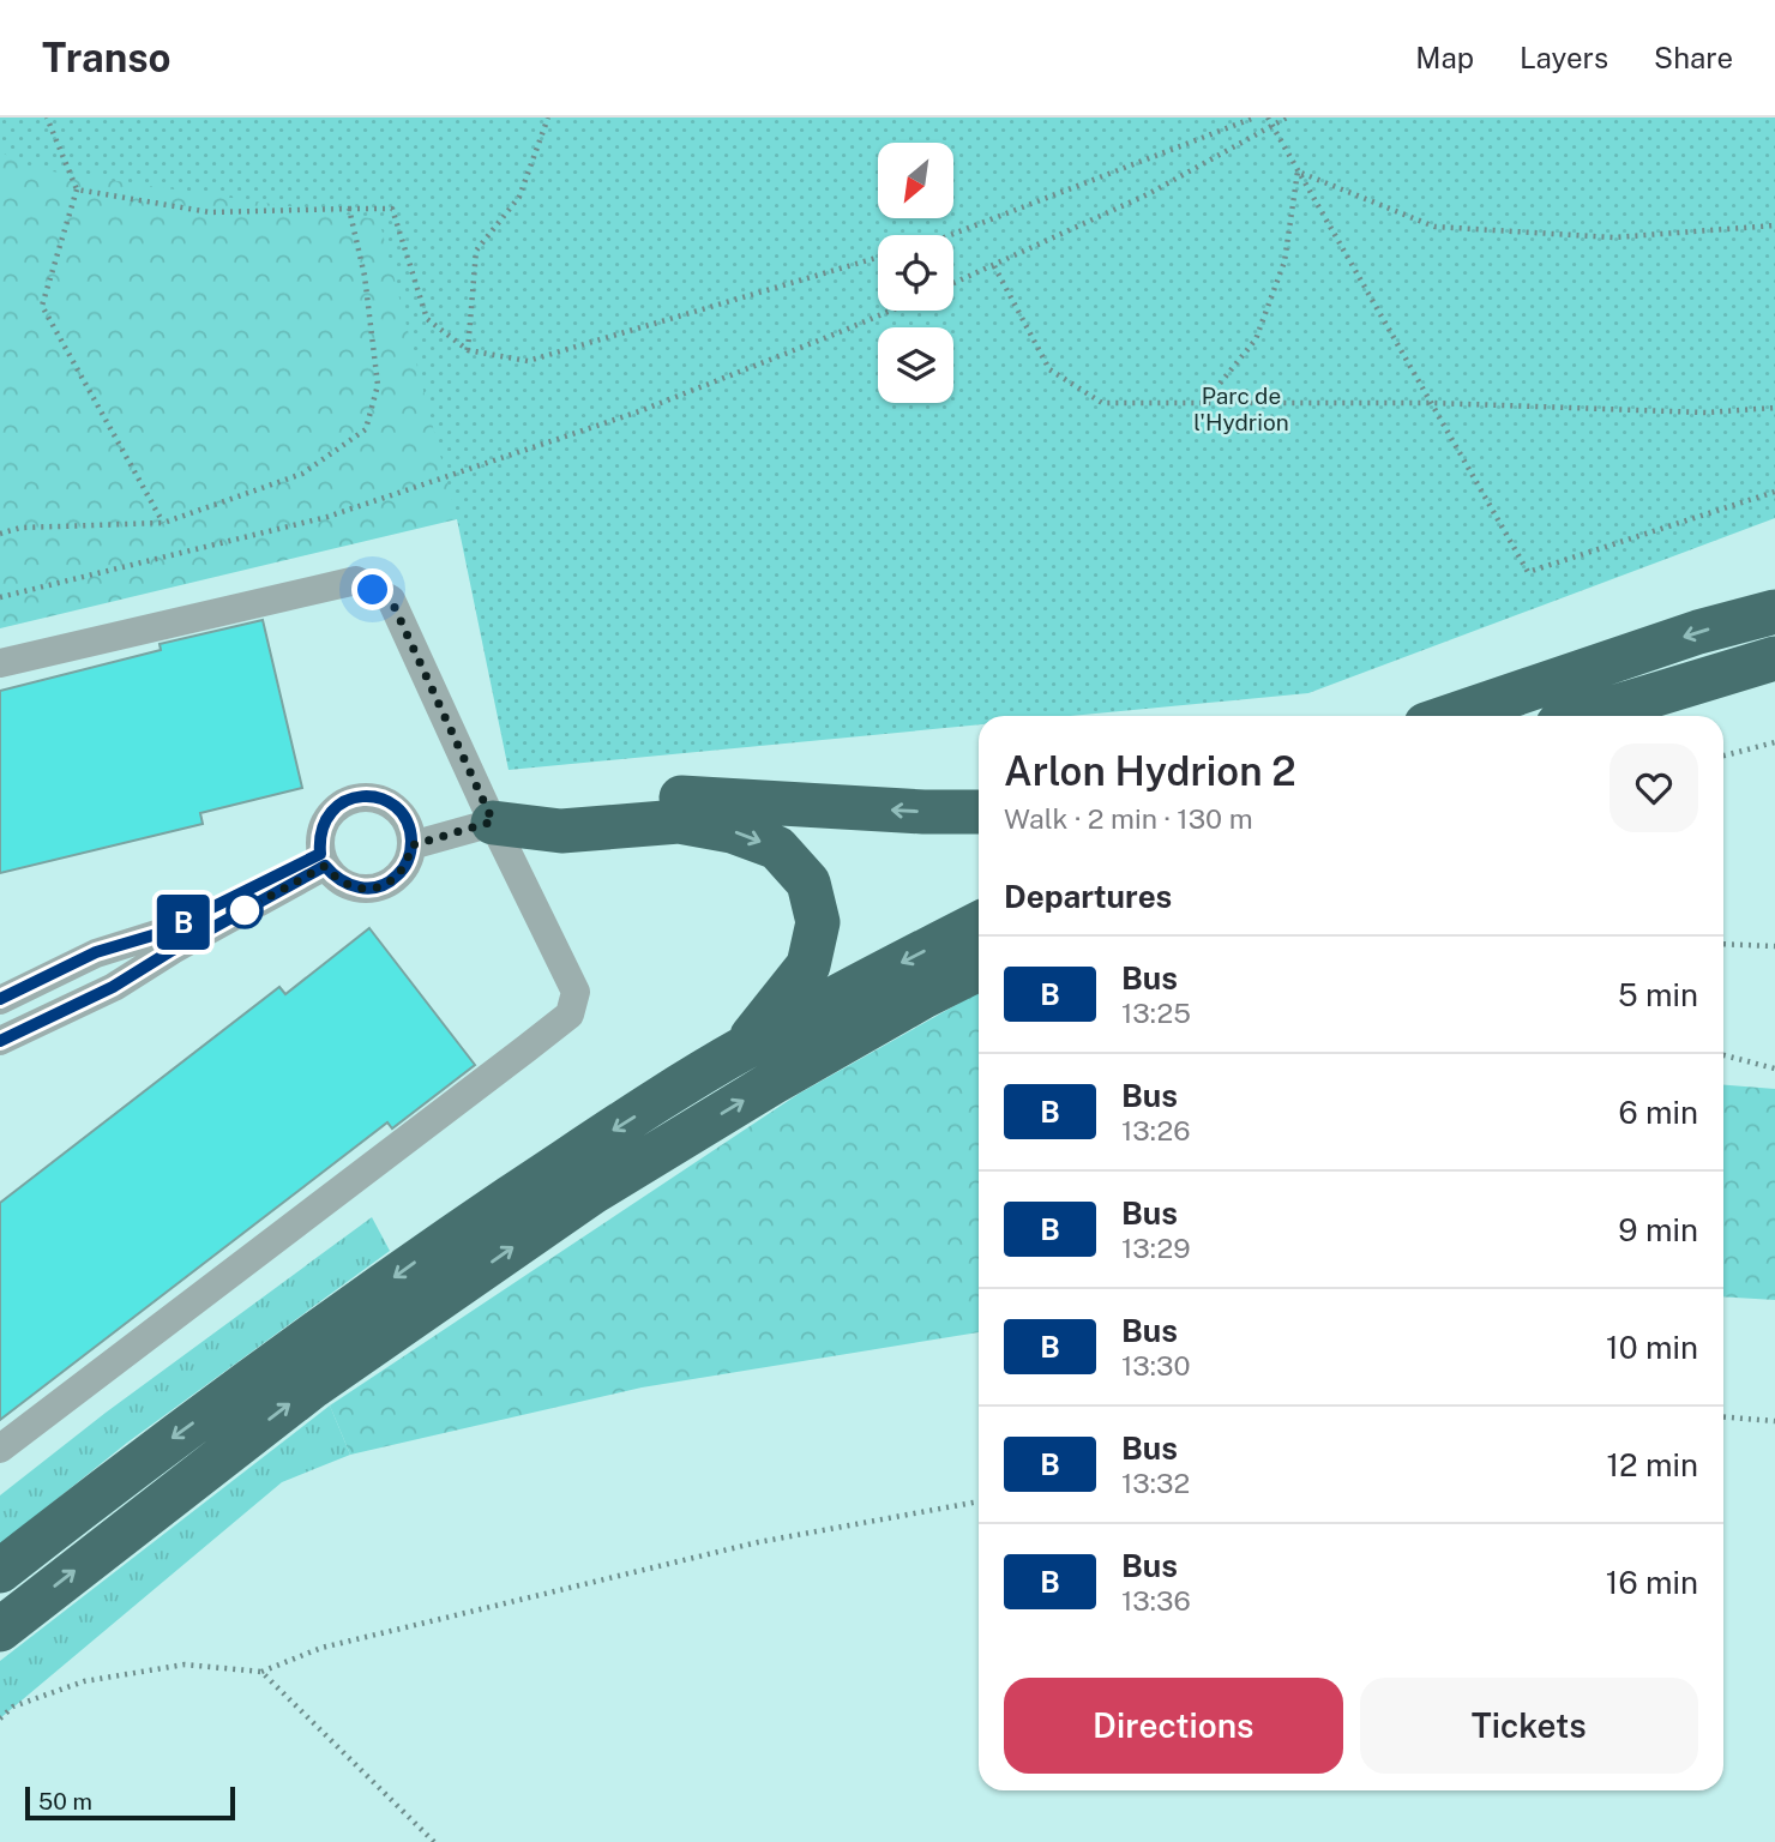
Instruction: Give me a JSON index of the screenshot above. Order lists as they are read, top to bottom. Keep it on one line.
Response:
{"parks":["Parc de l'Hydrion"],"lines":["bus line B"],"scale_bar":"50 m","north":"bottom left","page":{"header":"Transo","nav":["Map","Layers","Share"],"on_map":"B","heading":[["Arlon Hydrion 2","Walk · 2 min · 130 m"],"Departures"],"list":[{"mark":"B","name":"Bus","note":"13:25","value":"5 min"},{"mark":"B","name":"Bus","note":"13:26","value":"6 min"},{"mark":"B","name":"Bus","note":"13:29","value":"9 min"},{"mark":"B","name":"Bus","note":"13:30","value":"10 min"},{"mark":"B","name":"Bus","note":"13:32","value":"12 min"},{"mark":"B","name":"Bus","note":"13:36","value":"16 min"}],"buttons":["Directions","Tickets"],"scale":"50 m"}}
